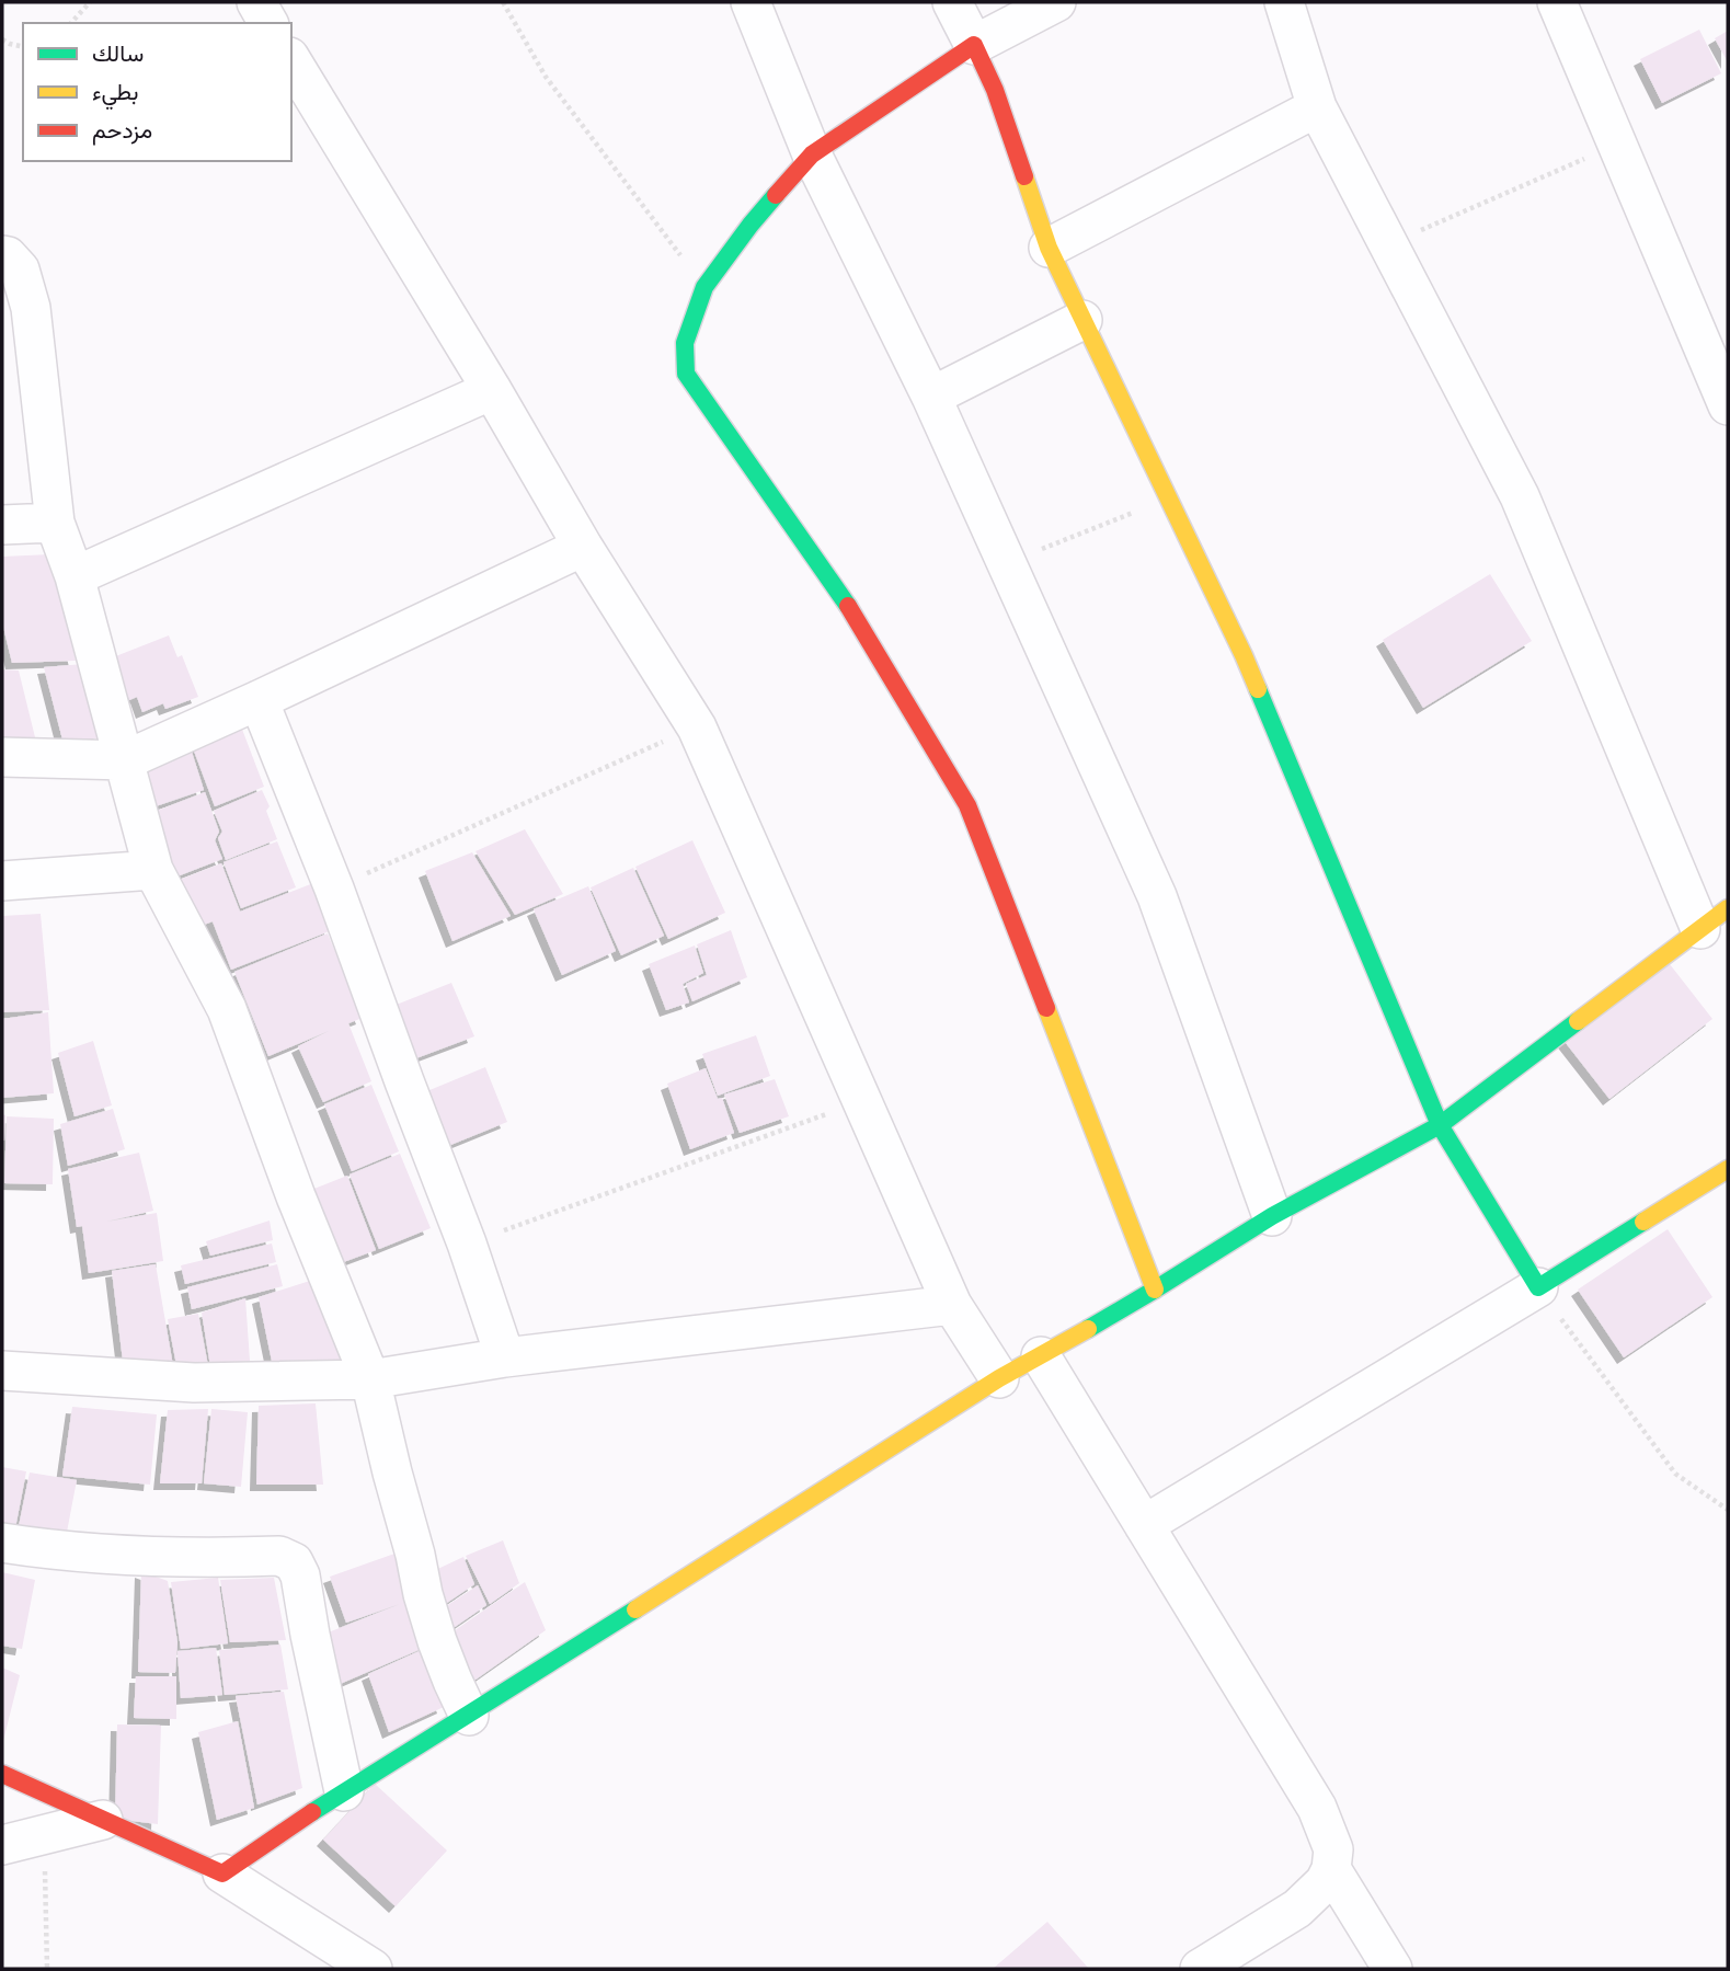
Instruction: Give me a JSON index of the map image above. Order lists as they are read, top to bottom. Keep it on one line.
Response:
{"legend":["سالك","بطيء","مزدحم"]}
